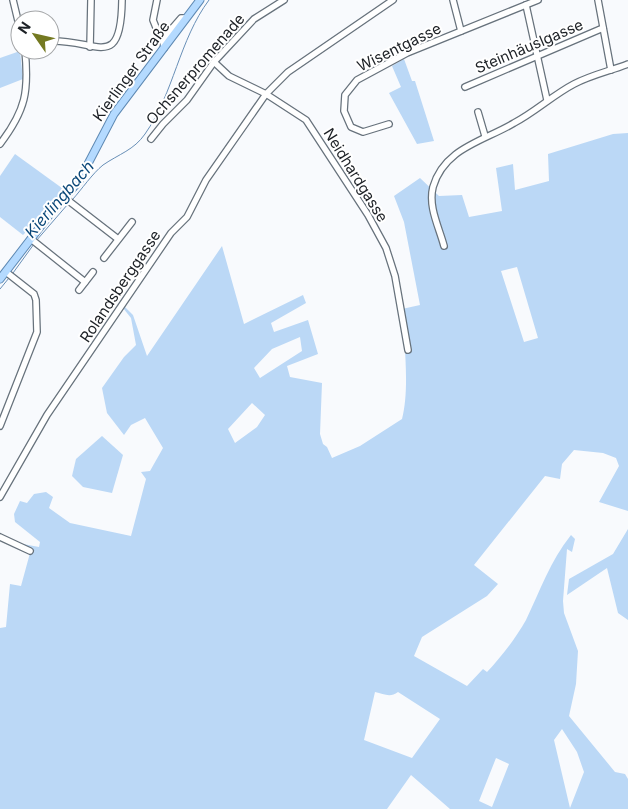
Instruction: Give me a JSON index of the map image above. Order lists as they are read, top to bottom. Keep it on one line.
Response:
{"streets":{"main road":["Kierlinger Straße"],"street":["Steinhäuslgasse","Wisentgasse","Ochsnerpromenade","Neidhardgasse","Rolandsberggasse"]},"crossings":[["Ochsnerpromenade","Neidhardgasse"],["Neidhardgasse","Rolandsberggasse"]],"water":["Kierlingbach"],"north":"top left"}
